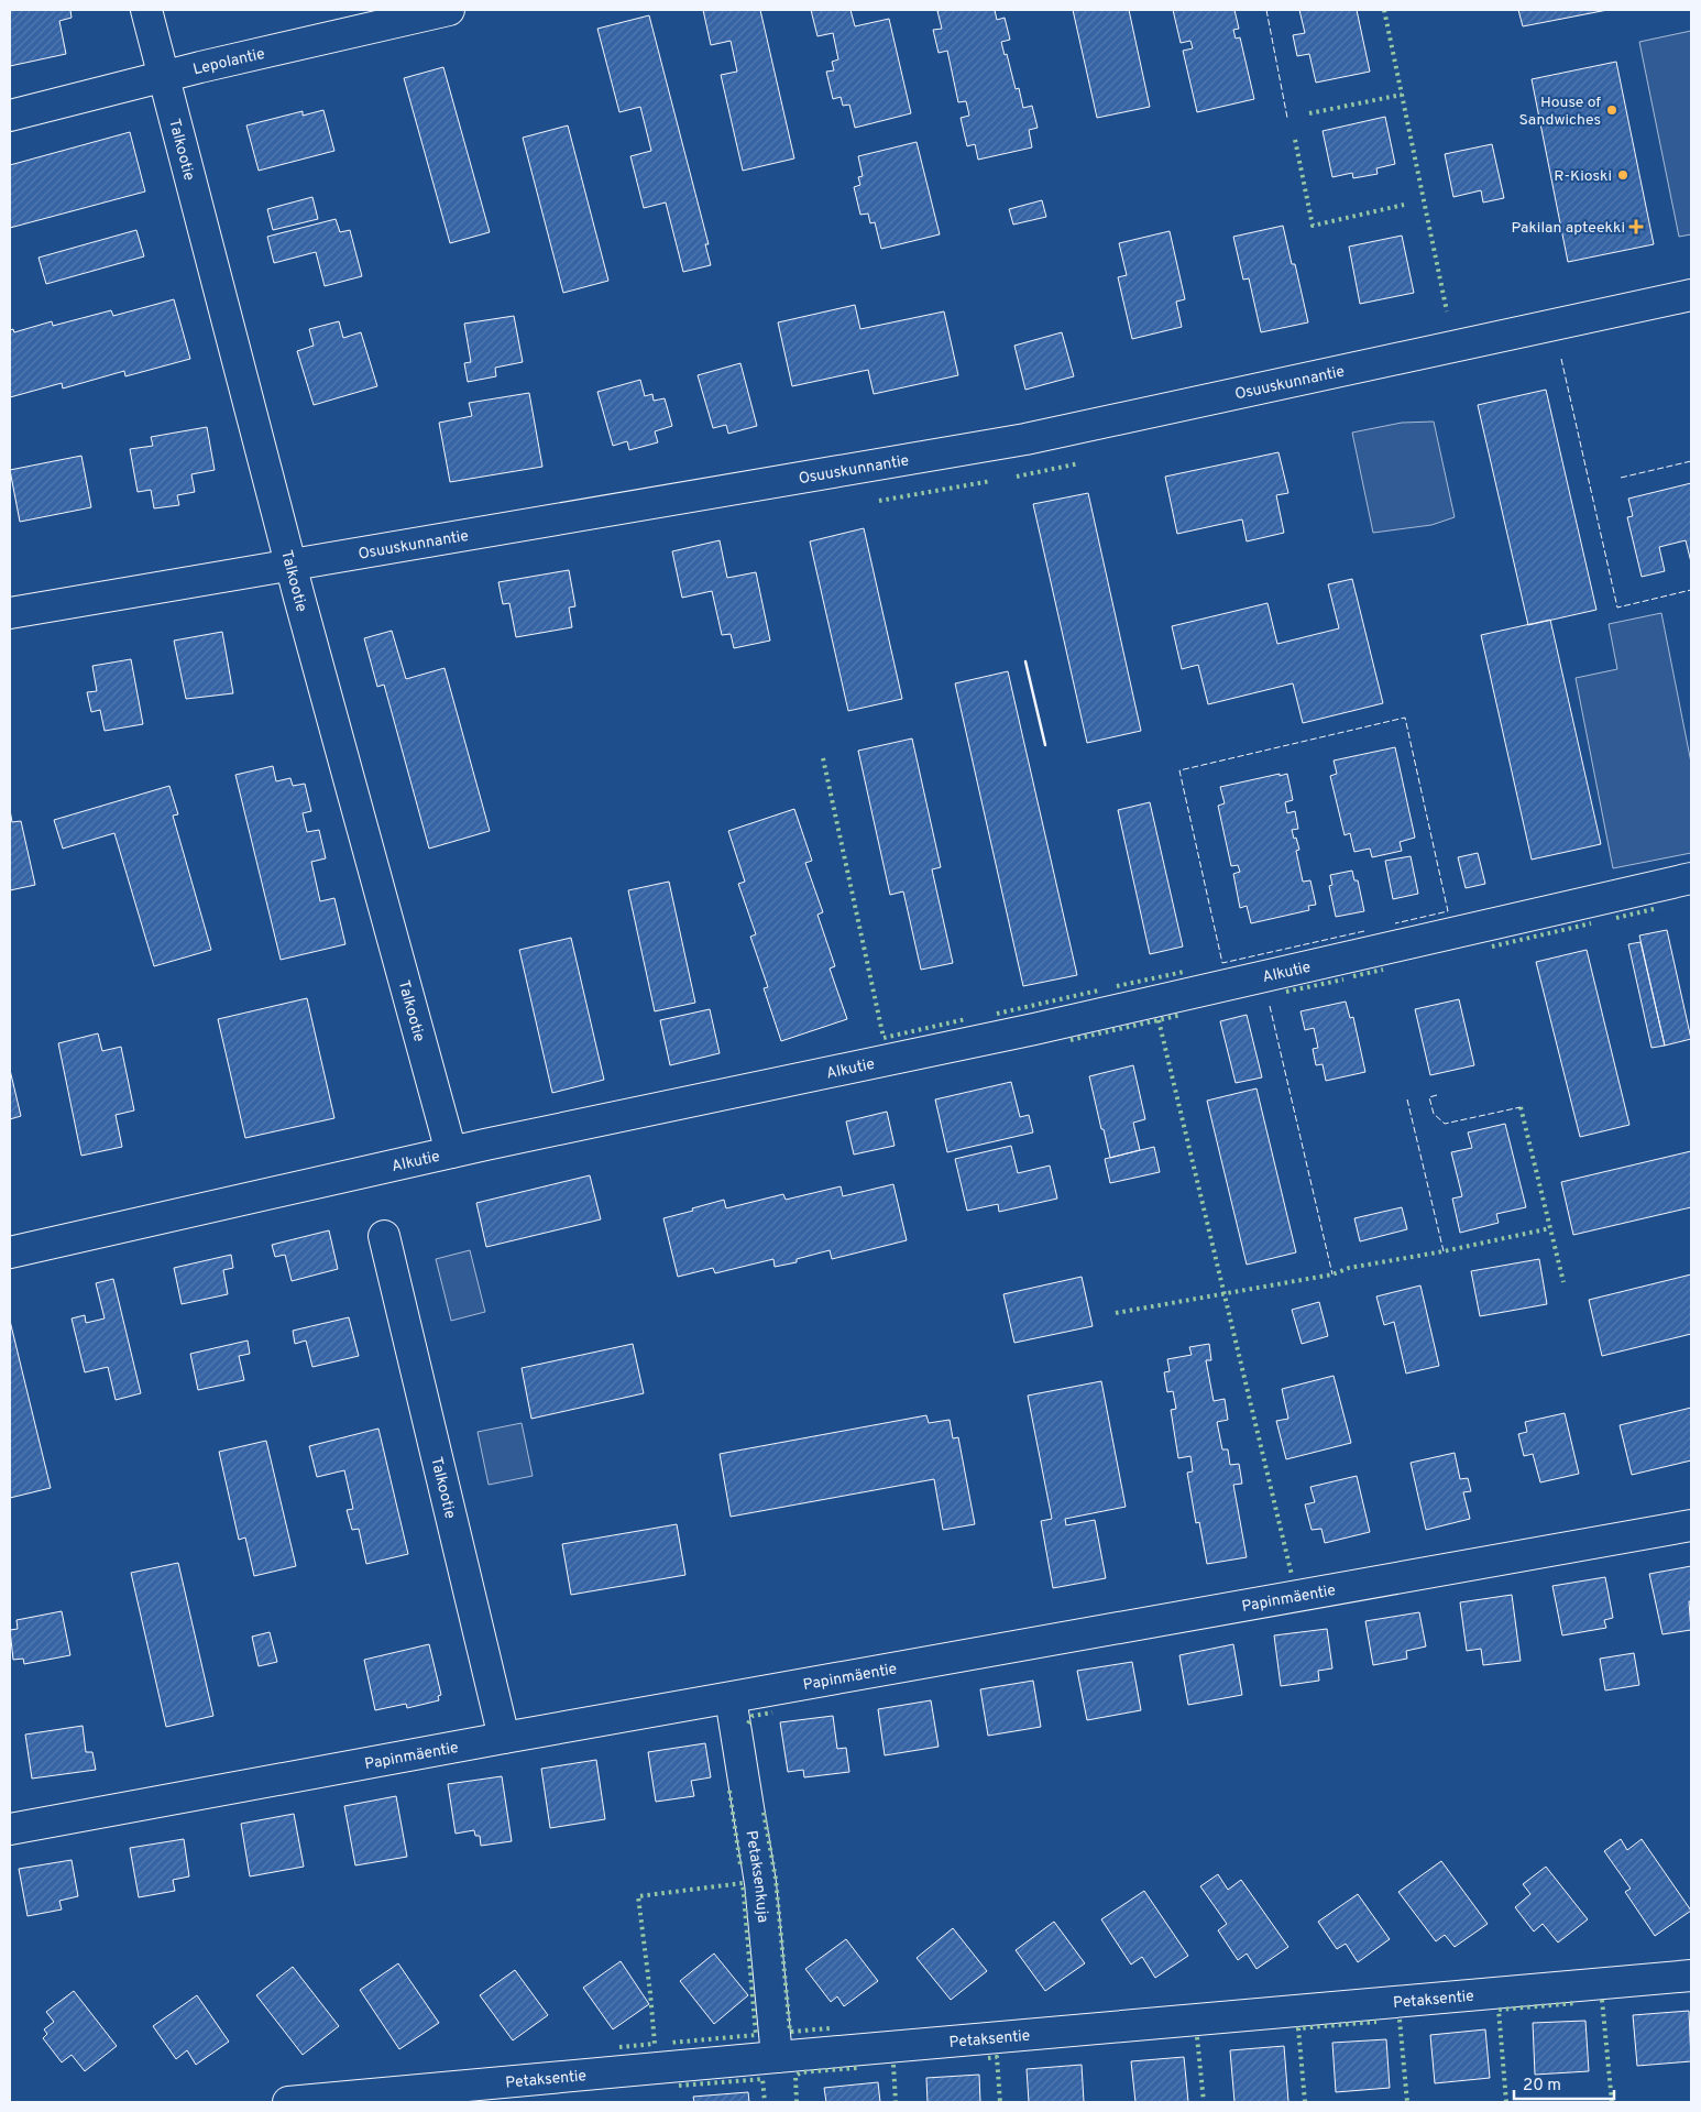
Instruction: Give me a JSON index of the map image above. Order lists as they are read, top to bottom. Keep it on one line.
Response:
{"streets":{"street":["Lepolantie","Talkootie","Osuuskunnantie","Alkutie","Papinmäentie","Petaksenkuja","Petaksentie"]},"crossings":[["Lepolantie","Talkootie"],["Talkootie","Osuuskunnantie"],["Talkootie","Alkutie"],["Talkootie","Papinmäentie"],["Papinmäentie","Petaksenkuja"],["Petaksenkuja","Petaksentie"]],"places":{"other":["House of Sandwiches","R-Kioski"],"health":["Pakilan apteekki"]},"scale_bar":"20 m"}
